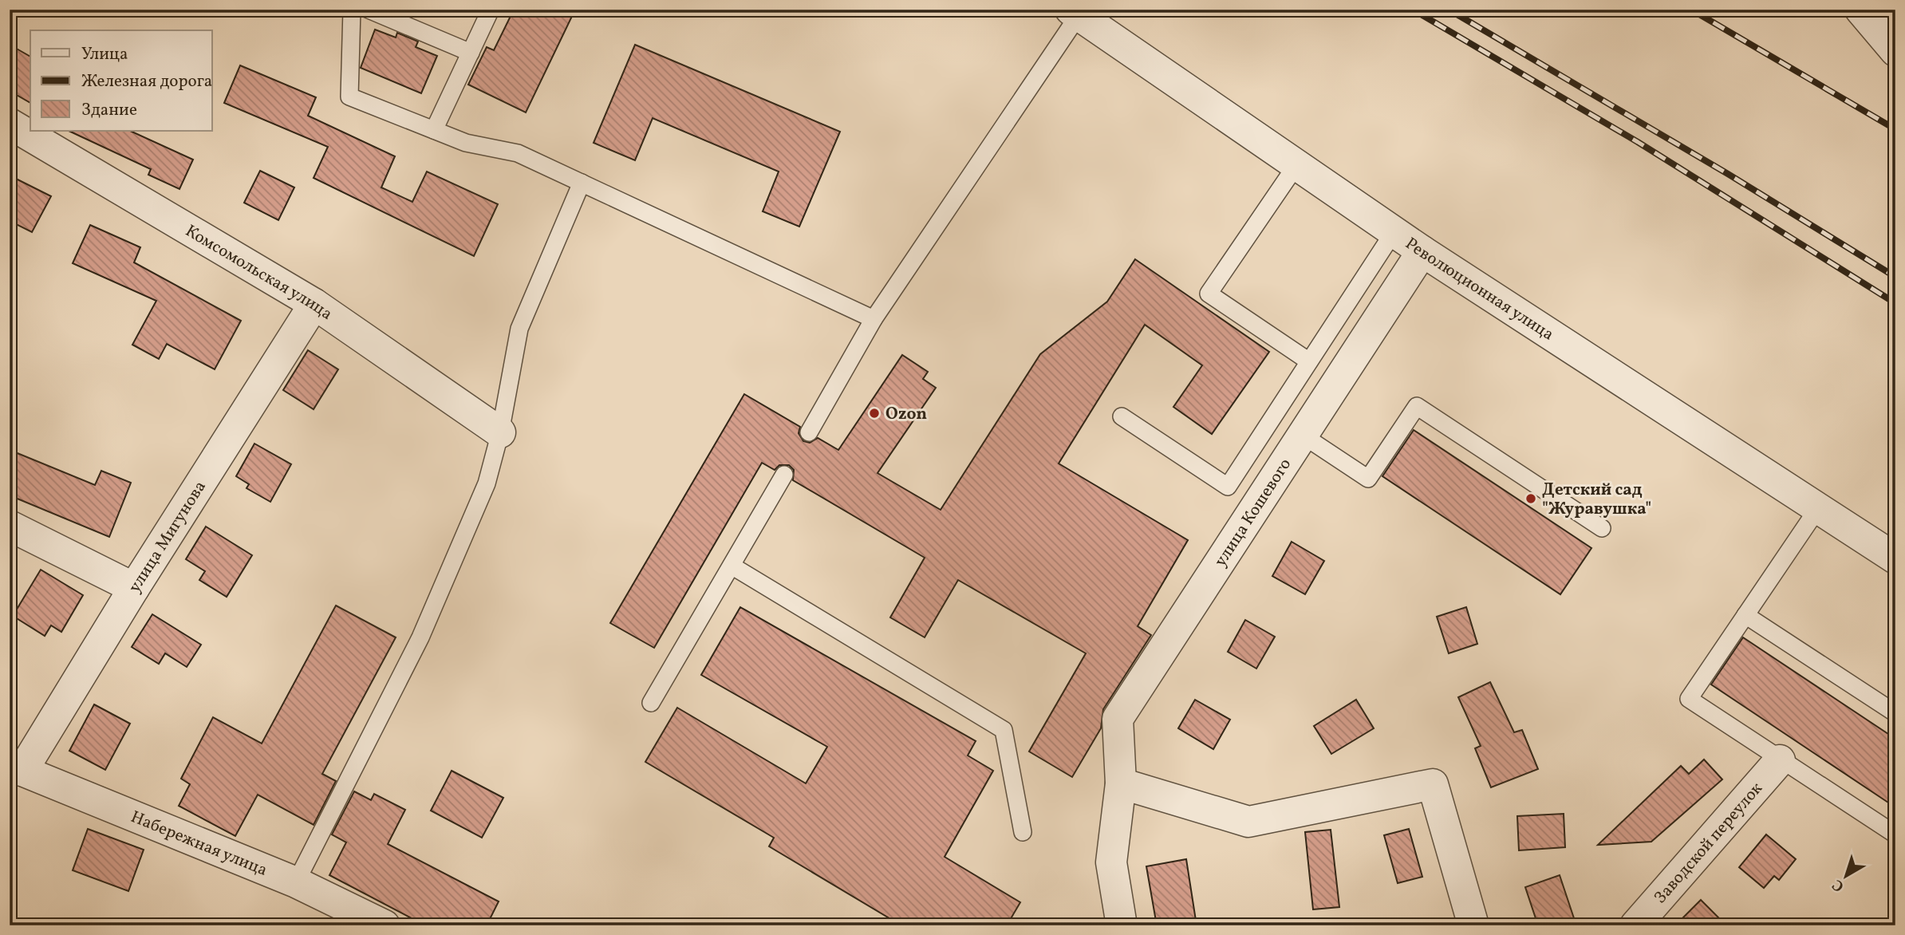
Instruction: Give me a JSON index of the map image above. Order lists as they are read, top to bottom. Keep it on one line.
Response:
{"streets":{"street":["Комсомольская улица","Революционная улица","улица Кошевого","улица Мигунова","Набережная улица","Заводской переулок"]},"crossings":[["Комсомольская улица","улица Мигунова"],["Революционная улица","улица Кошевого"],["улица Мигунова","Набережная улица"]],"places":["Ozon","Детский сад \"Журавушка\""],"legend":["Улица","Железная дорога","Здание"],"north":"bottom left"}
